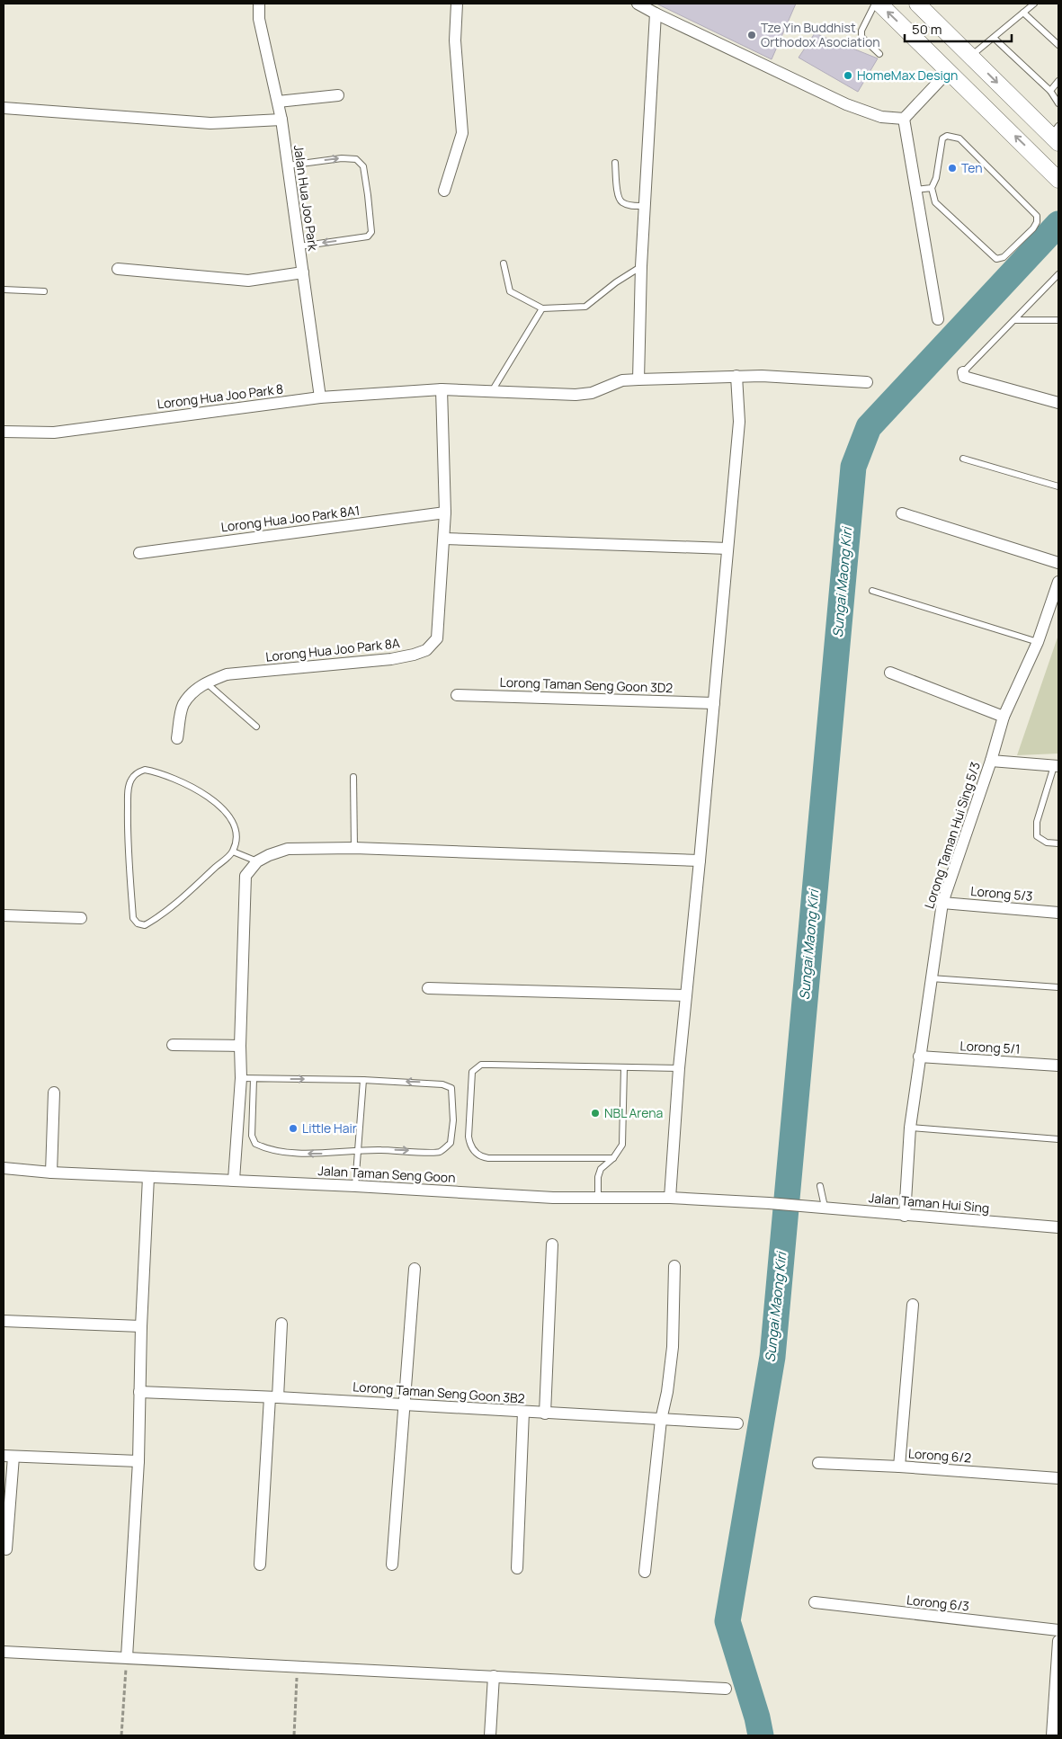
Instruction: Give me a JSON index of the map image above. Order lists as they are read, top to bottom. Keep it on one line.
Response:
{"streets":{"street":["Jalan Hua Joo Park","Lorong Hua Joo Park 8","Lorong Hua Joo Park 8A1","Lorong Hua Joo Park 8A","Lorong Taman Seng Goon 3D2","Lorong Taman Hui Sing 5/3","Lorong 5/3","Lorong 5/1","Jalan Taman Seng Goon","Jalan Taman Hui Sing","Lorong Taman Seng Goon 3B2","Lorong 6/2","Lorong 6/3"]},"crossings":[["Jalan Hua Joo Park","Lorong Hua Joo Park 8"],["Lorong Hua Joo Park 8","Lorong Hua Joo Park 8A"],["Lorong Hua Joo Park 8A1","Lorong Hua Joo Park 8A"],["Lorong Taman Hui Sing 5/3","Lorong 5/3"],["Lorong Taman Hui Sing 5/3","Lorong 5/1"],["Lorong Taman Hui Sing 5/3","Jalan Taman Hui Sing"],["Jalan Taman Seng Goon","Jalan Taman Hui Sing"]],"water":["Sungai Maong Kiri"],"places":["Tze Yin Buddhist Orthodox Asociation","HomeMax Design","Ten","NBL Arena","Little Hair"],"scale_bar":"50 m"}
